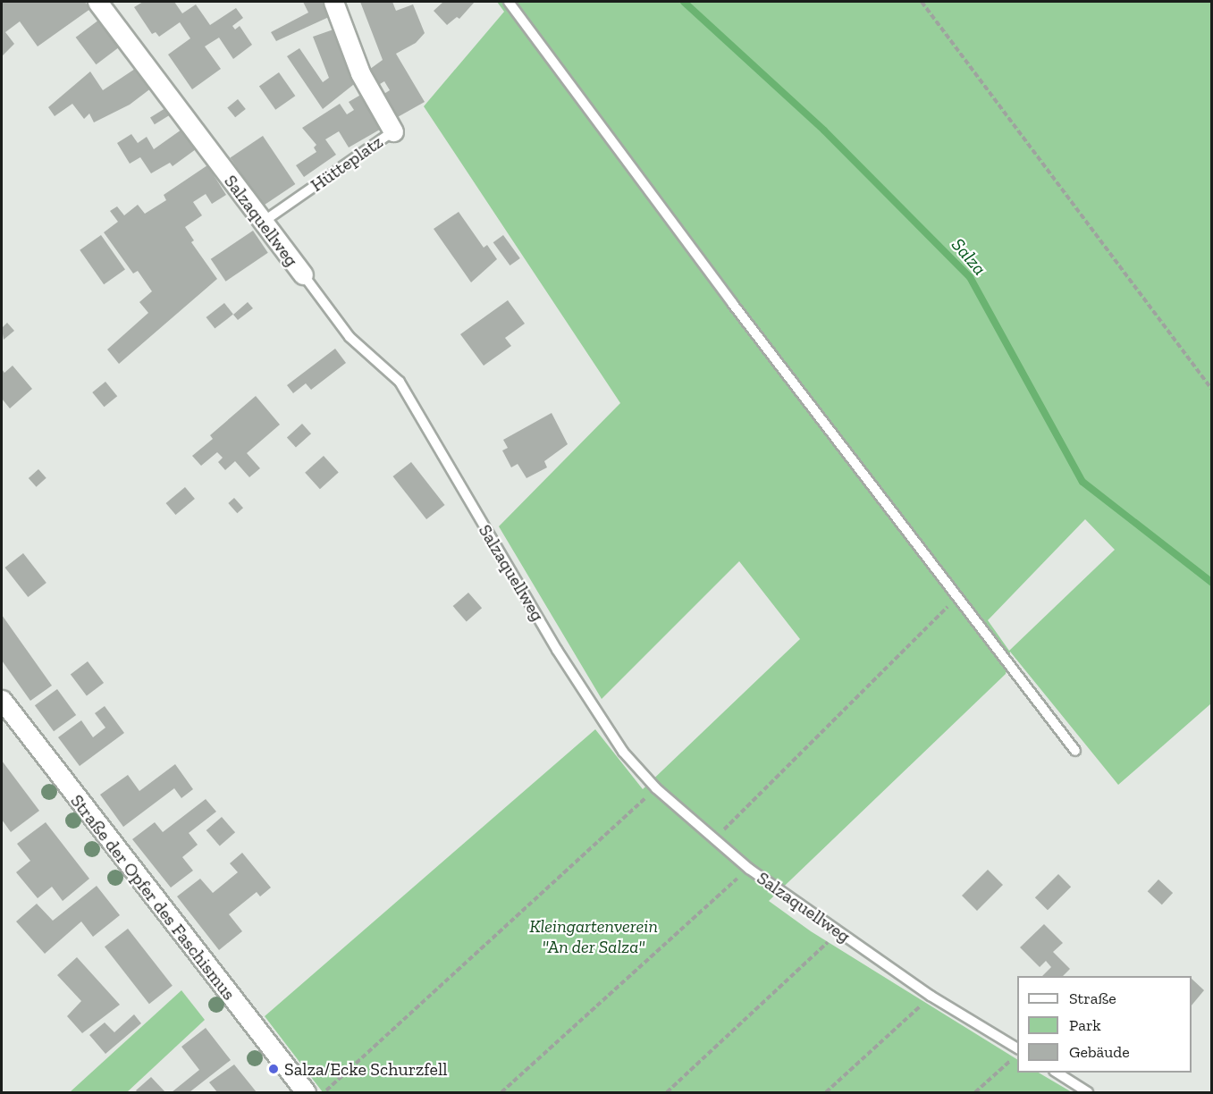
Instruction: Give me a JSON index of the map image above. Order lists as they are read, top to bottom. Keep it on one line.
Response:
{"streets":{"street":["Hütteplatz","Salzaquellweg","Straße der Opfer des Faschismus"]},"crossings":[["Hütteplatz","Salzaquellweg"]],"water":["Salza"],"parks":["Kleingartenverein \"An der Salza\""],"places":["Salza/Ecke Schurzfell"],"legend":["Straße","Park","Gebäude"]}
